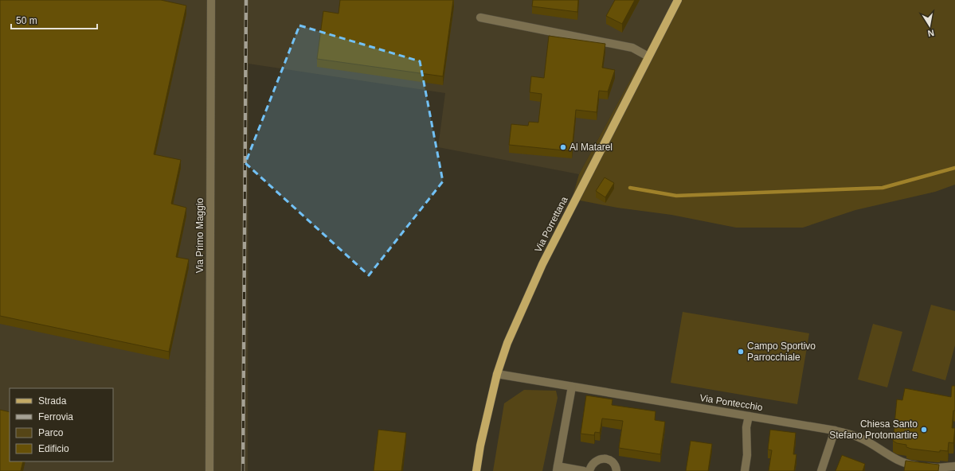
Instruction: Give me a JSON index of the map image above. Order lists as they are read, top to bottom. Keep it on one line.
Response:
{"streets":{"main road":["Via Porrettana"],"street":["Via Primo Maggio","Via Pontecchio"]},"crossings":[["Via Porrettana","Via Pontecchio"]],"places":["Al Matarel","Campo Sportivo Parrocchiale","Chiesa Santo Stefano Protomartire"],"legend":["Strada","Ferrovia","Parco","Edificio"],"scale_bar":"50 m","north":"bottom"}
